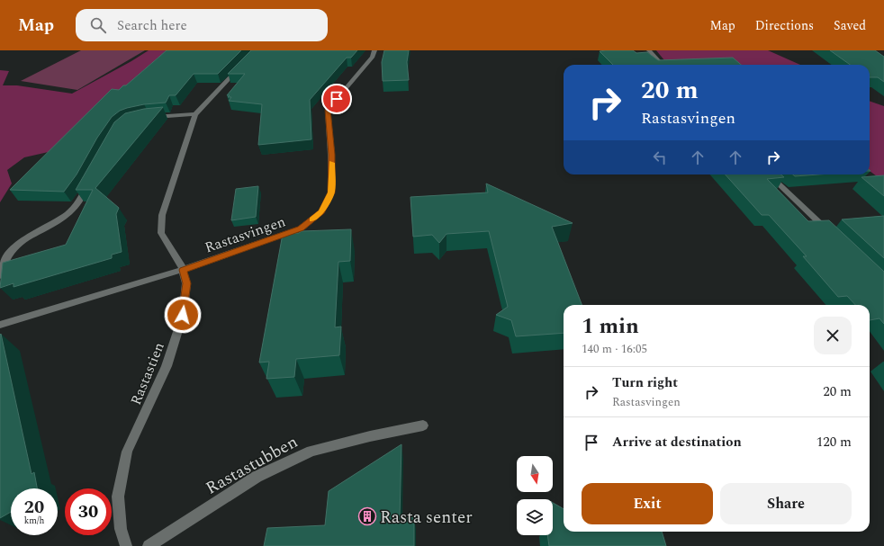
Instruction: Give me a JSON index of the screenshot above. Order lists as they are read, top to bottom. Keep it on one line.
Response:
{"streets":{"street":["Rastasvingen","Rastastien","Rastastubben"]},"crossings":[["Rastasvingen","Rastastien"]],"places":{"building":["Rasta senter"]},"north":"bottom","page":{"header":"Map","search":"Search here","nav":["Map","Directions","Saved"],"turn":["20 m","Rastasvingen"],"heading":["1 min","140 m · 16:05"],"list":[{"name":"Turn right","note":"Rastasvingen","value":"20 m"},{"name":"Arrive at destination","value":"120 m"}],"buttons":["Exit","Share"],"speed":"20 km/h","limit":"30"}}
